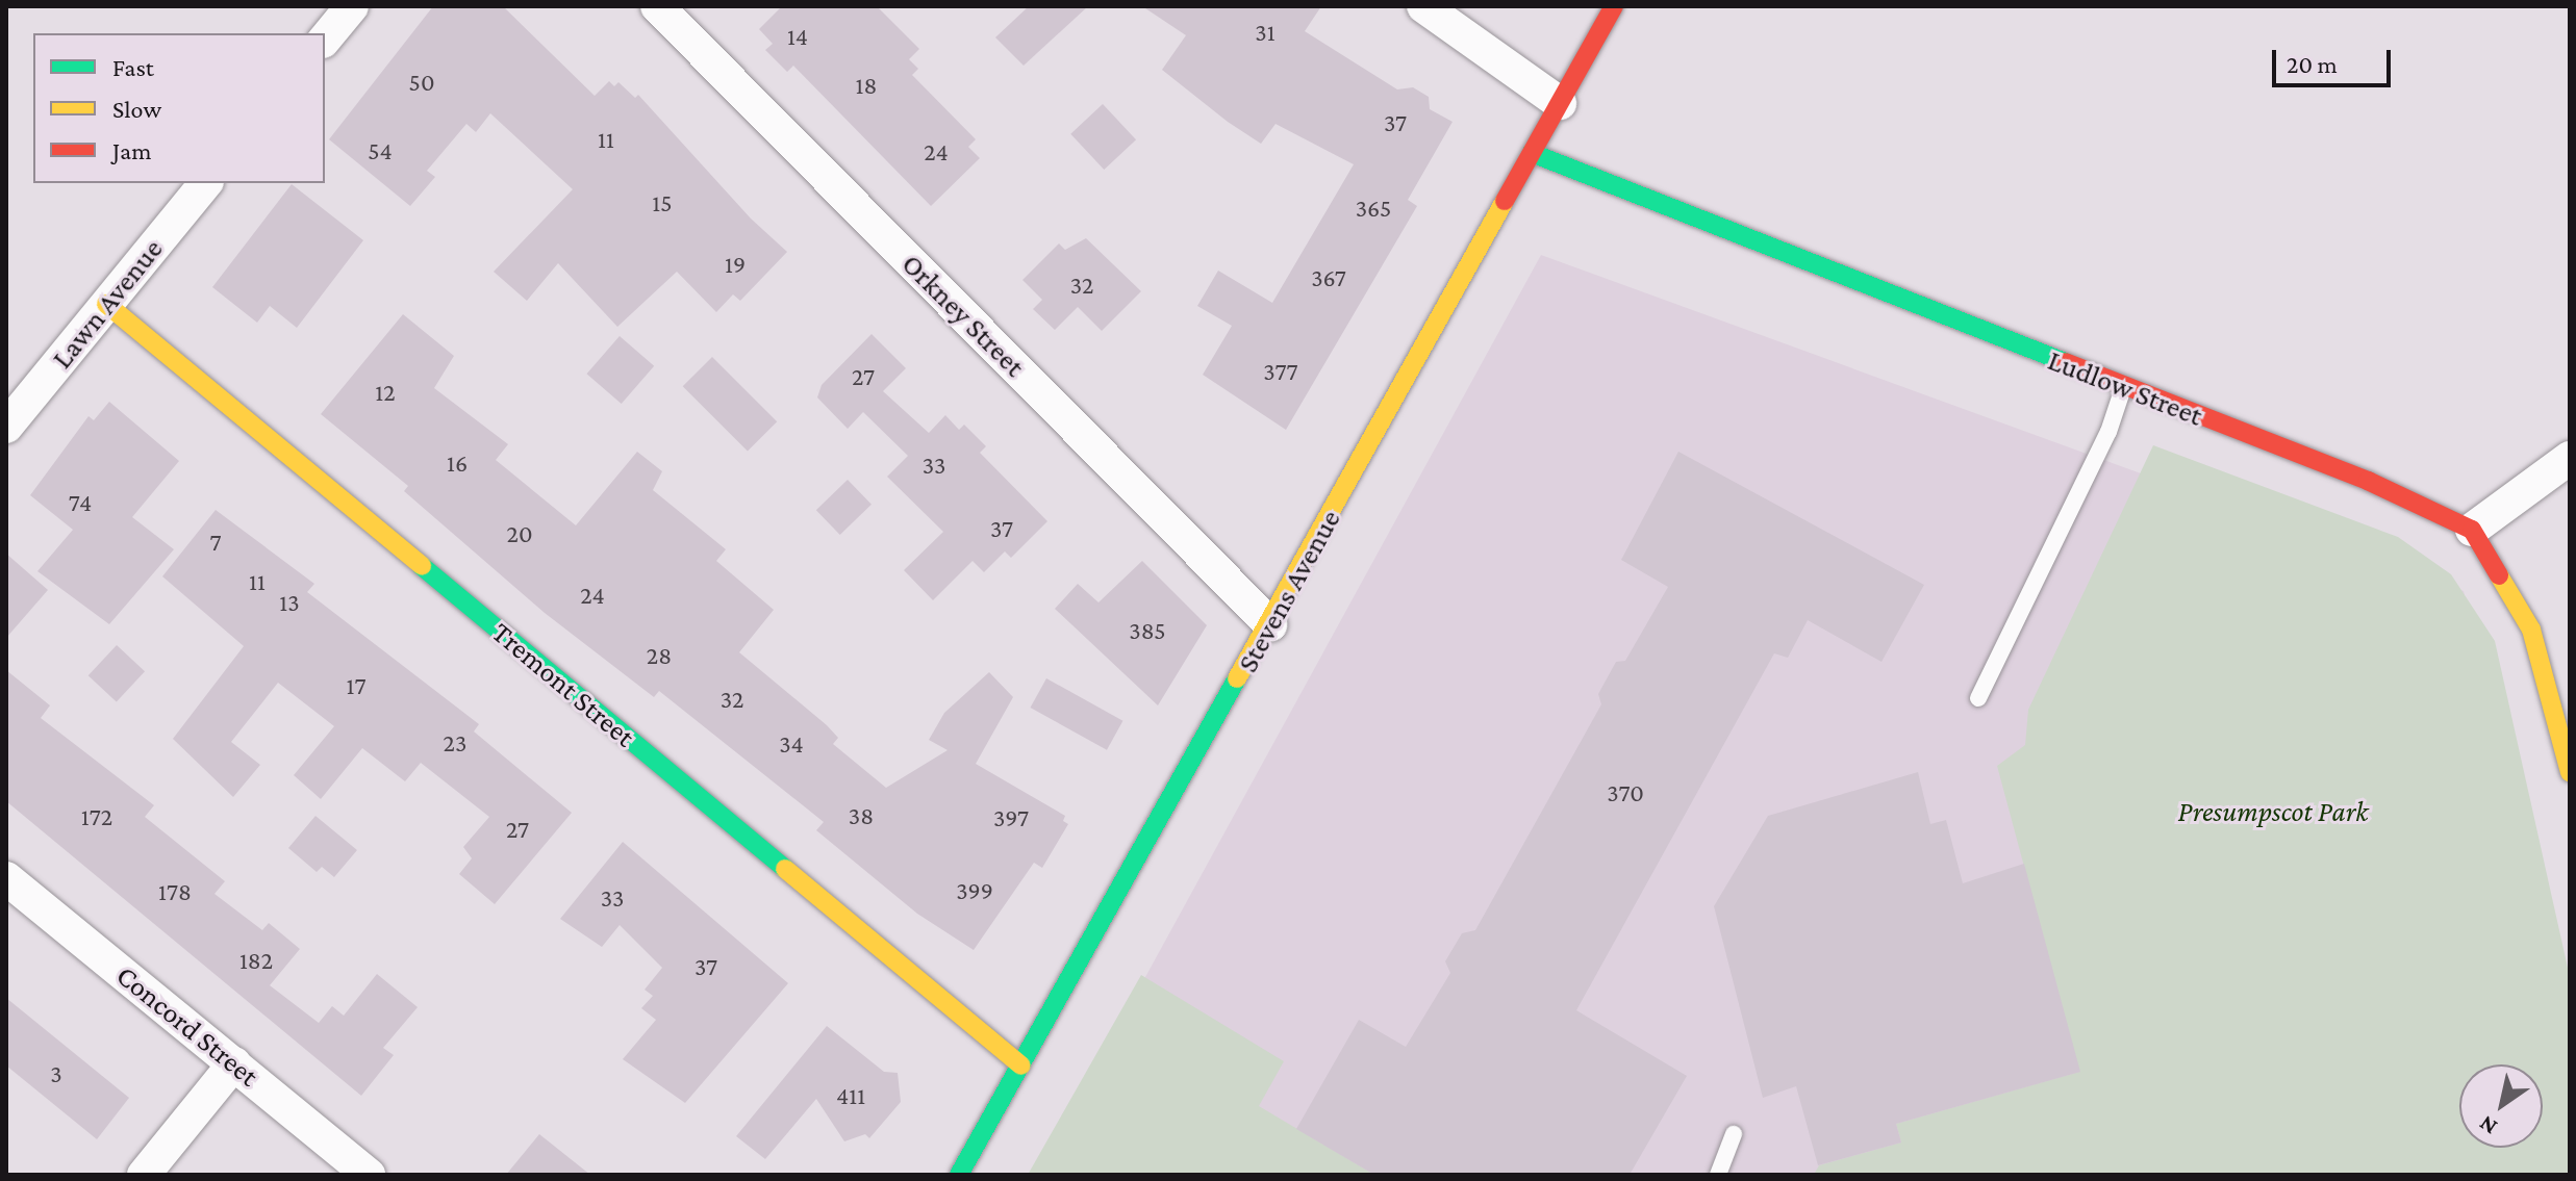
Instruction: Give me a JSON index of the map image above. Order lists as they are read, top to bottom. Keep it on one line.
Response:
{"streets":{"street":["Lawn Avenue","Orkney Street","Ludlow Street","Stevens Avenue","Tremont Street","Concord Street"]},"crossings":[["Lawn Avenue","Tremont Street"],["Orkney Street","Stevens Avenue"],["Ludlow Street","Stevens Avenue"],["Stevens Avenue","Tremont Street"]],"parks":["Presumpscot Park"],"house_numbers":["31","14","50","18","37","11","54","24","15","365","19","367","32","377","27","12","16","33","74","37","20","7","11","24","13","385","28","17","32","23","34","370","38","172","397","27","399","178","33","182","37","3","411"],"legend":["Fast","Slow","Jam"],"scale_bar":"20 m","north":"bottom left"}
